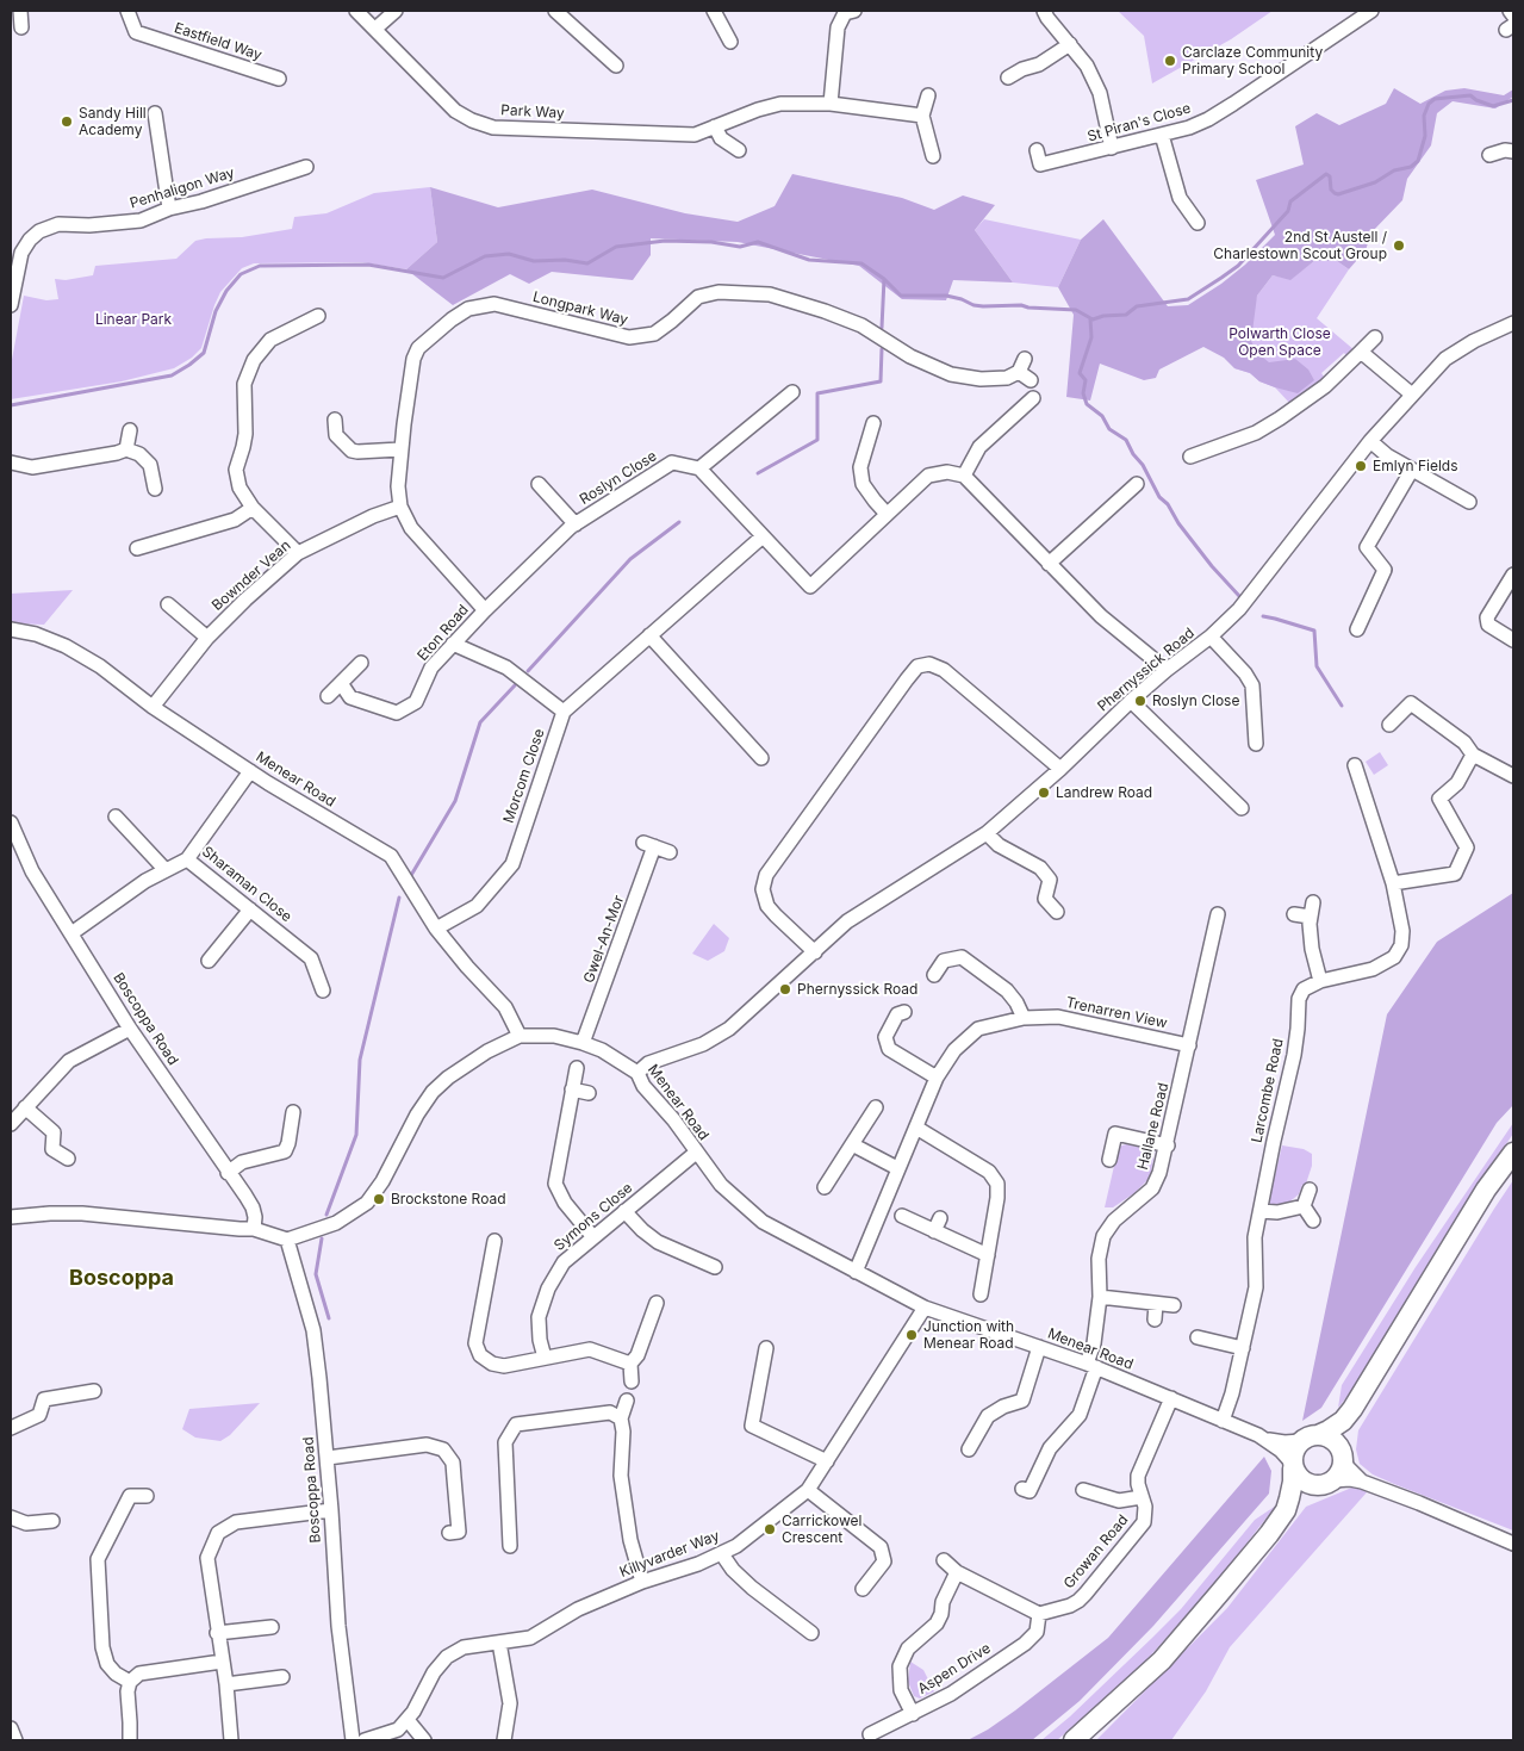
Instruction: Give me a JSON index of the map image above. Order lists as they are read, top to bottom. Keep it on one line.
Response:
{"streets":{"street":["Eastfield Way","Park Way","St Piran's Close","Penhaligon Way","Longpark Way","Roslyn Close","Bownder Vean","Eton Road","Phernyssick Road","Morcom Close","Menear Road","Sharaman Close","Gwel-An-Mor","Trenarren View","Boscoppa Road","Larcombe Road","Hallane Road","Symons Close","Growan Road","Killyvarder Way","Aspen Drive"]},"crossings":[["Longpark Way","Bownder Vean"],["Roslyn Close","Eton Road"],["Bownder Vean","Menear Road"],["Phernyssick Road","Menear Road"],["Morcom Close","Menear Road"],["Menear Road","Sharaman Close"],["Menear Road","Gwel-An-Mor"],["Menear Road","Trenarren View"],["Menear Road","Larcombe Road"],["Menear Road","Hallane Road"],["Menear Road","Symons Close"],["Menear Road","Growan Road"],["Menear Road","Killyvarder Way"],["Trenarren View","Hallane Road"],["Growan Road","Aspen Drive"]],"districts":["Boscoppa"],"parks":["Linear Park","Polwarth Close Open Space"],"places":["Carclaze Community Primary School","Sandy Hill Academy","2nd St Austell / Charlestown Scout Group","Emlyn Fields","Roslyn Close","Landrew Road","Phernyssick Road","Brockstone Road","Junction with Menear Road","Carrickowel Crescent"]}
